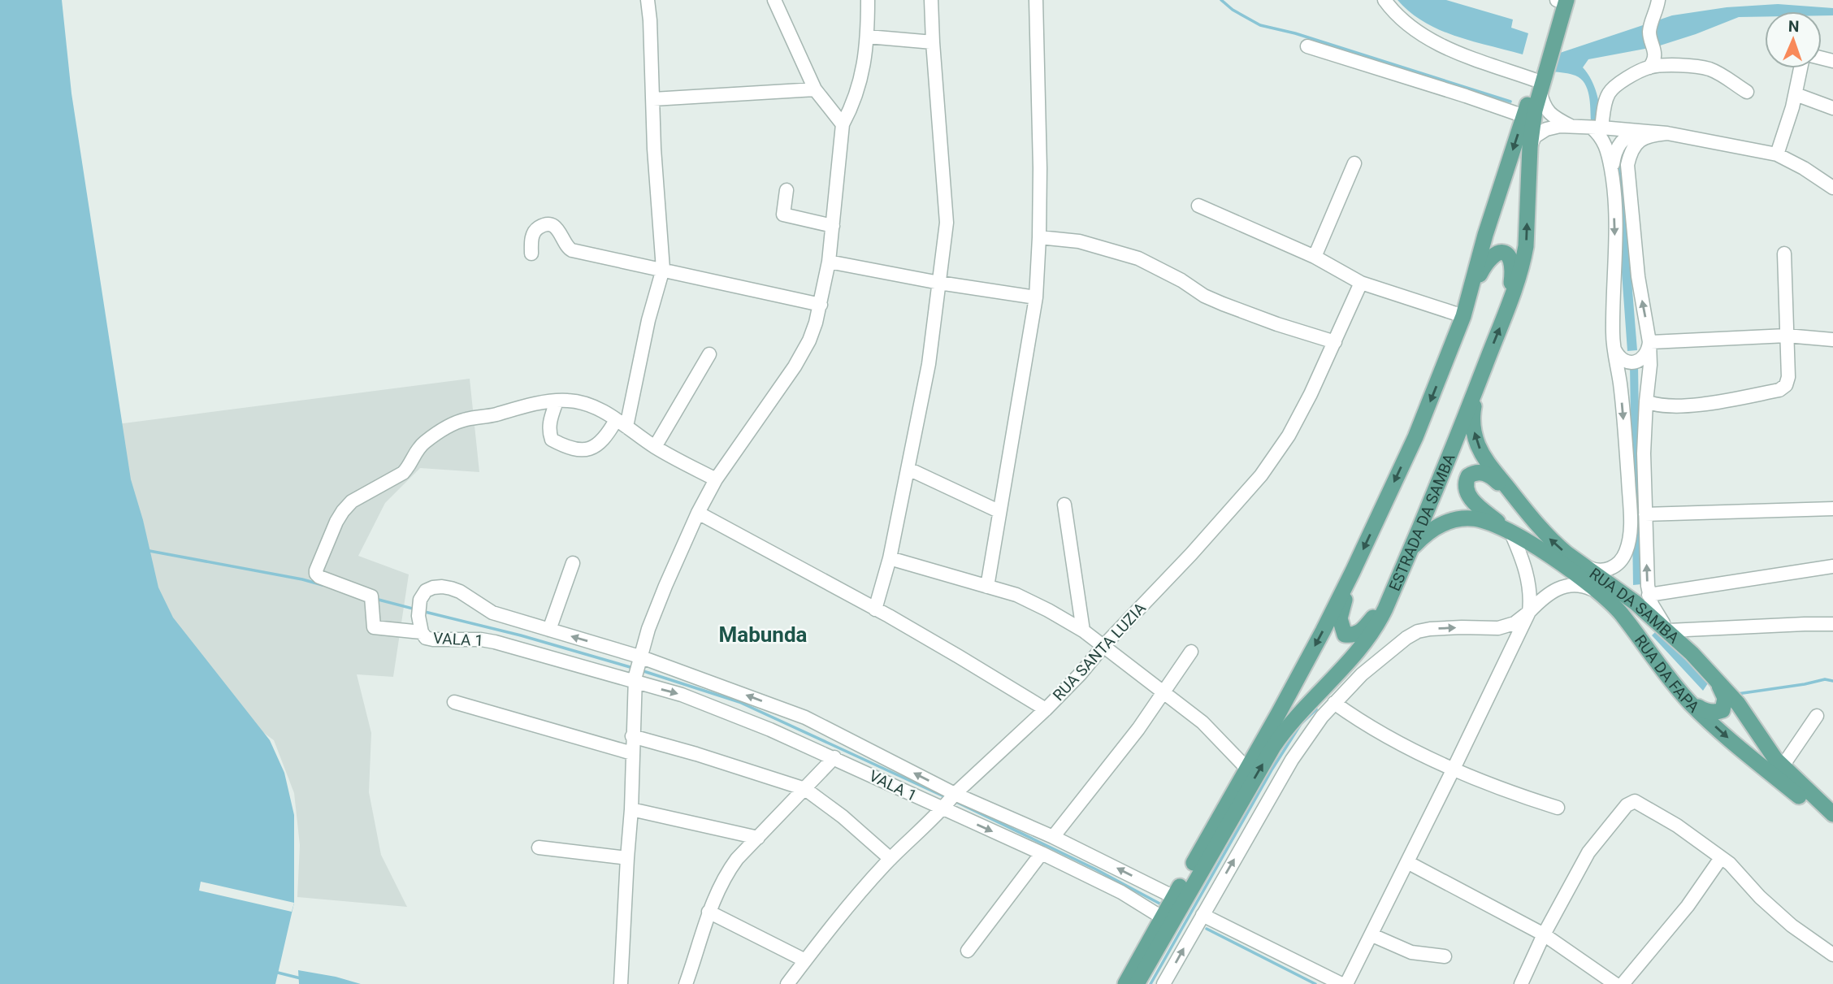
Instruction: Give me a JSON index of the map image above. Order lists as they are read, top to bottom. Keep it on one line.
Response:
{"streets":{"main road":["ESTRADA DA SAMBA","RUA DA SAMBA","RUA DA FAPA"],"street":["VALA 1","RUA SANTA LUZIA"]},"crossings":[["ESTRADA DA SAMBA","RUA DA SAMBA"],["ESTRADA DA SAMBA","VALA 1"],["ESTRADA DA SAMBA","RUA DA FAPA"],["VALA 1","RUA SANTA LUZIA"]],"one_way":["RUA DA SAMBA","RUA DA FAPA"],"districts":["Mabunda"],"north":"top"}
